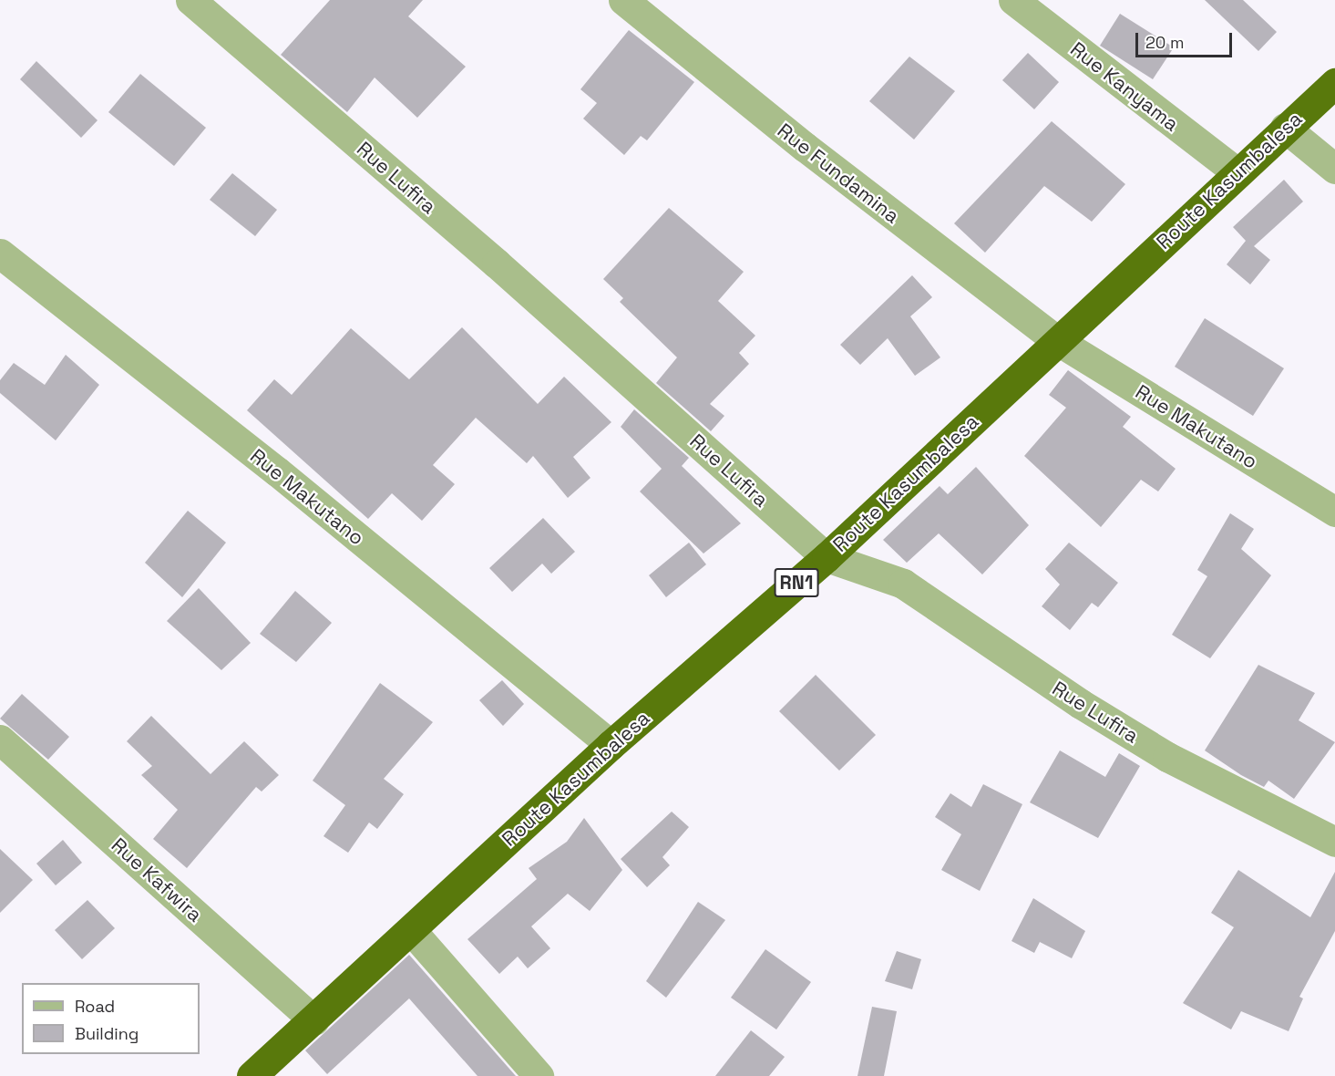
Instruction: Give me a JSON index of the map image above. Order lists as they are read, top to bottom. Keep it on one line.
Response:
{"streets":{"highway":["Route Kasumbalesa","RN1"],"street":["Rue Kanyama","Rue Fundamina","Rue Lufira","Rue Makutano","Rue Kafwira"]},"crossings":[["Rue Kanyama","Route Kasumbalesa"],["Rue Fundamina","Route Kasumbalesa"],["Rue Fundamina","Rue Makutano"],["Rue Lufira","Route Kasumbalesa"],["Route Kasumbalesa","Rue Makutano"],["Route Kasumbalesa","Rue Kafwira"]],"legend":["Road","Building"],"scale_bar":"20 m"}
